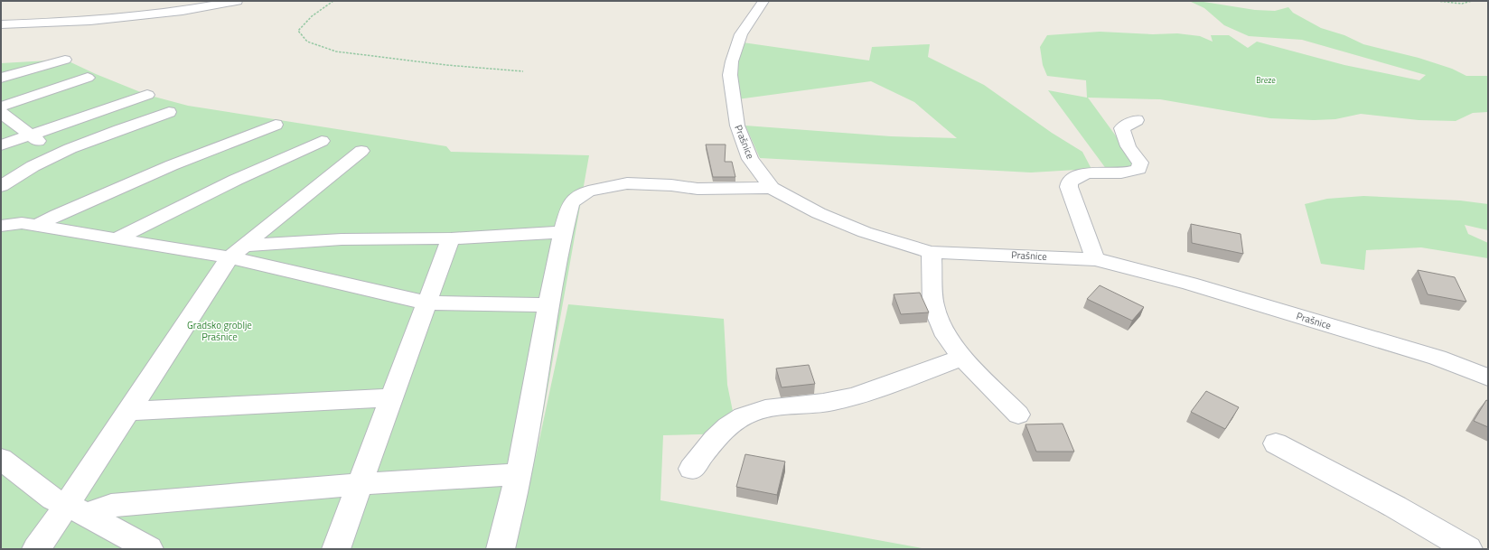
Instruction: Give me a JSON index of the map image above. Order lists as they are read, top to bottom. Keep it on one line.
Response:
{"streets":{"street":["Prašnice"]},"parks":["Breze","Gradsko groblje Prašnice"]}
